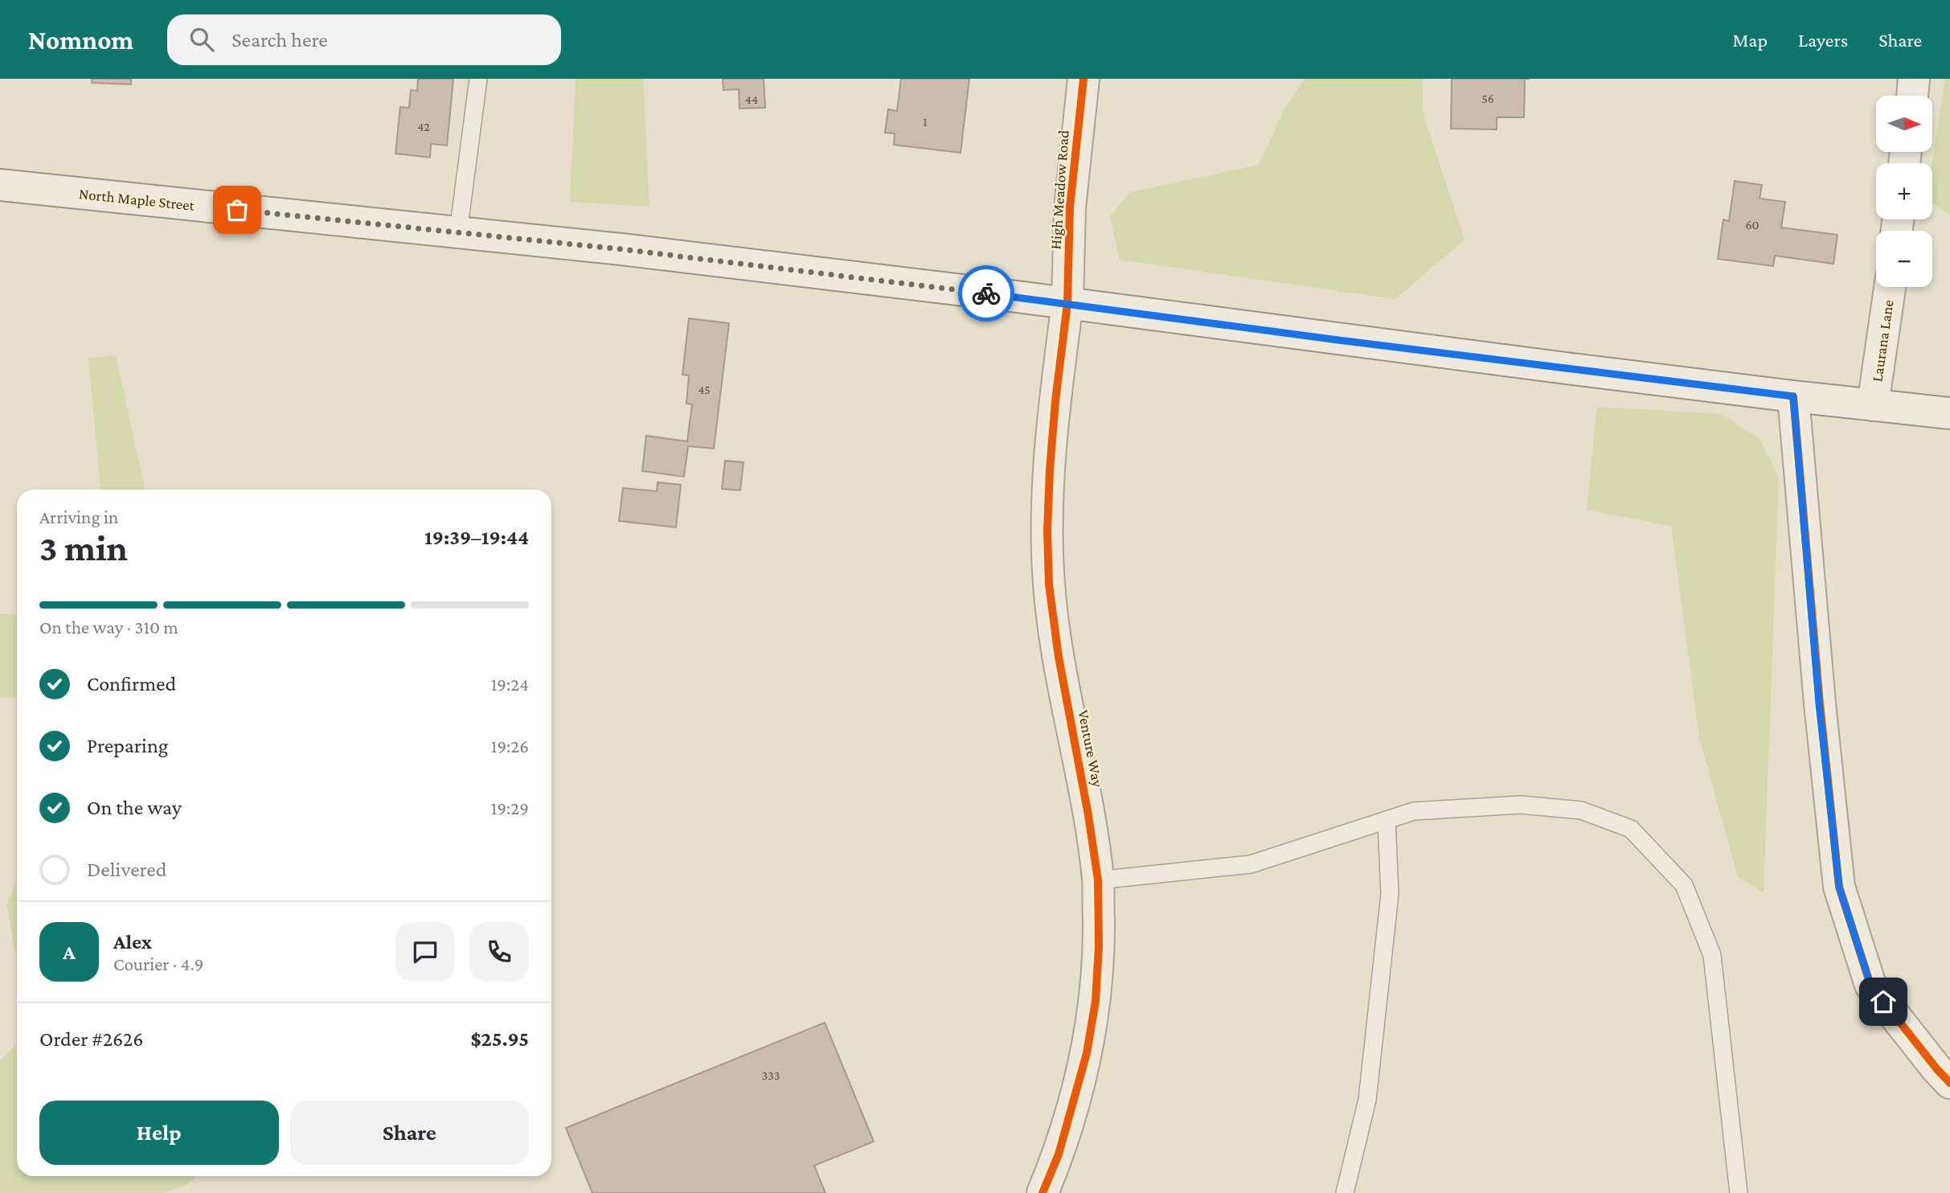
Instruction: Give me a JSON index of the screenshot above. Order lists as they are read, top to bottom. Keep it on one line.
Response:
{"streets":{"street":["High Meadow Road","North Maple Street","Laurana Lane","Venture Way"]},"crossings":[["High Meadow Road","North Maple Street"],["High Meadow Road","Venture Way"],["North Maple Street","Laurana Lane"],["North Maple Street","Venture Way"]],"house_numbers":["56","44","1","42","60","45","333"],"north":"right","page":{"header":"Nomnom","search":"Search here","nav":["Map","Layers","Share"],"map_buttons":["+","−"],"heading":["3 min","Arriving in","19:39–19:44"],"panel":["Alex","Courier · 4.9","Order #2626","$25.95"],"bar":"On the way · 310 m","list":[["Confirmed","19:24"],["Preparing","19:26"],["On the way","19:29"],"Delivered"],"round":"A","buttons":["Help","Share"]}}
